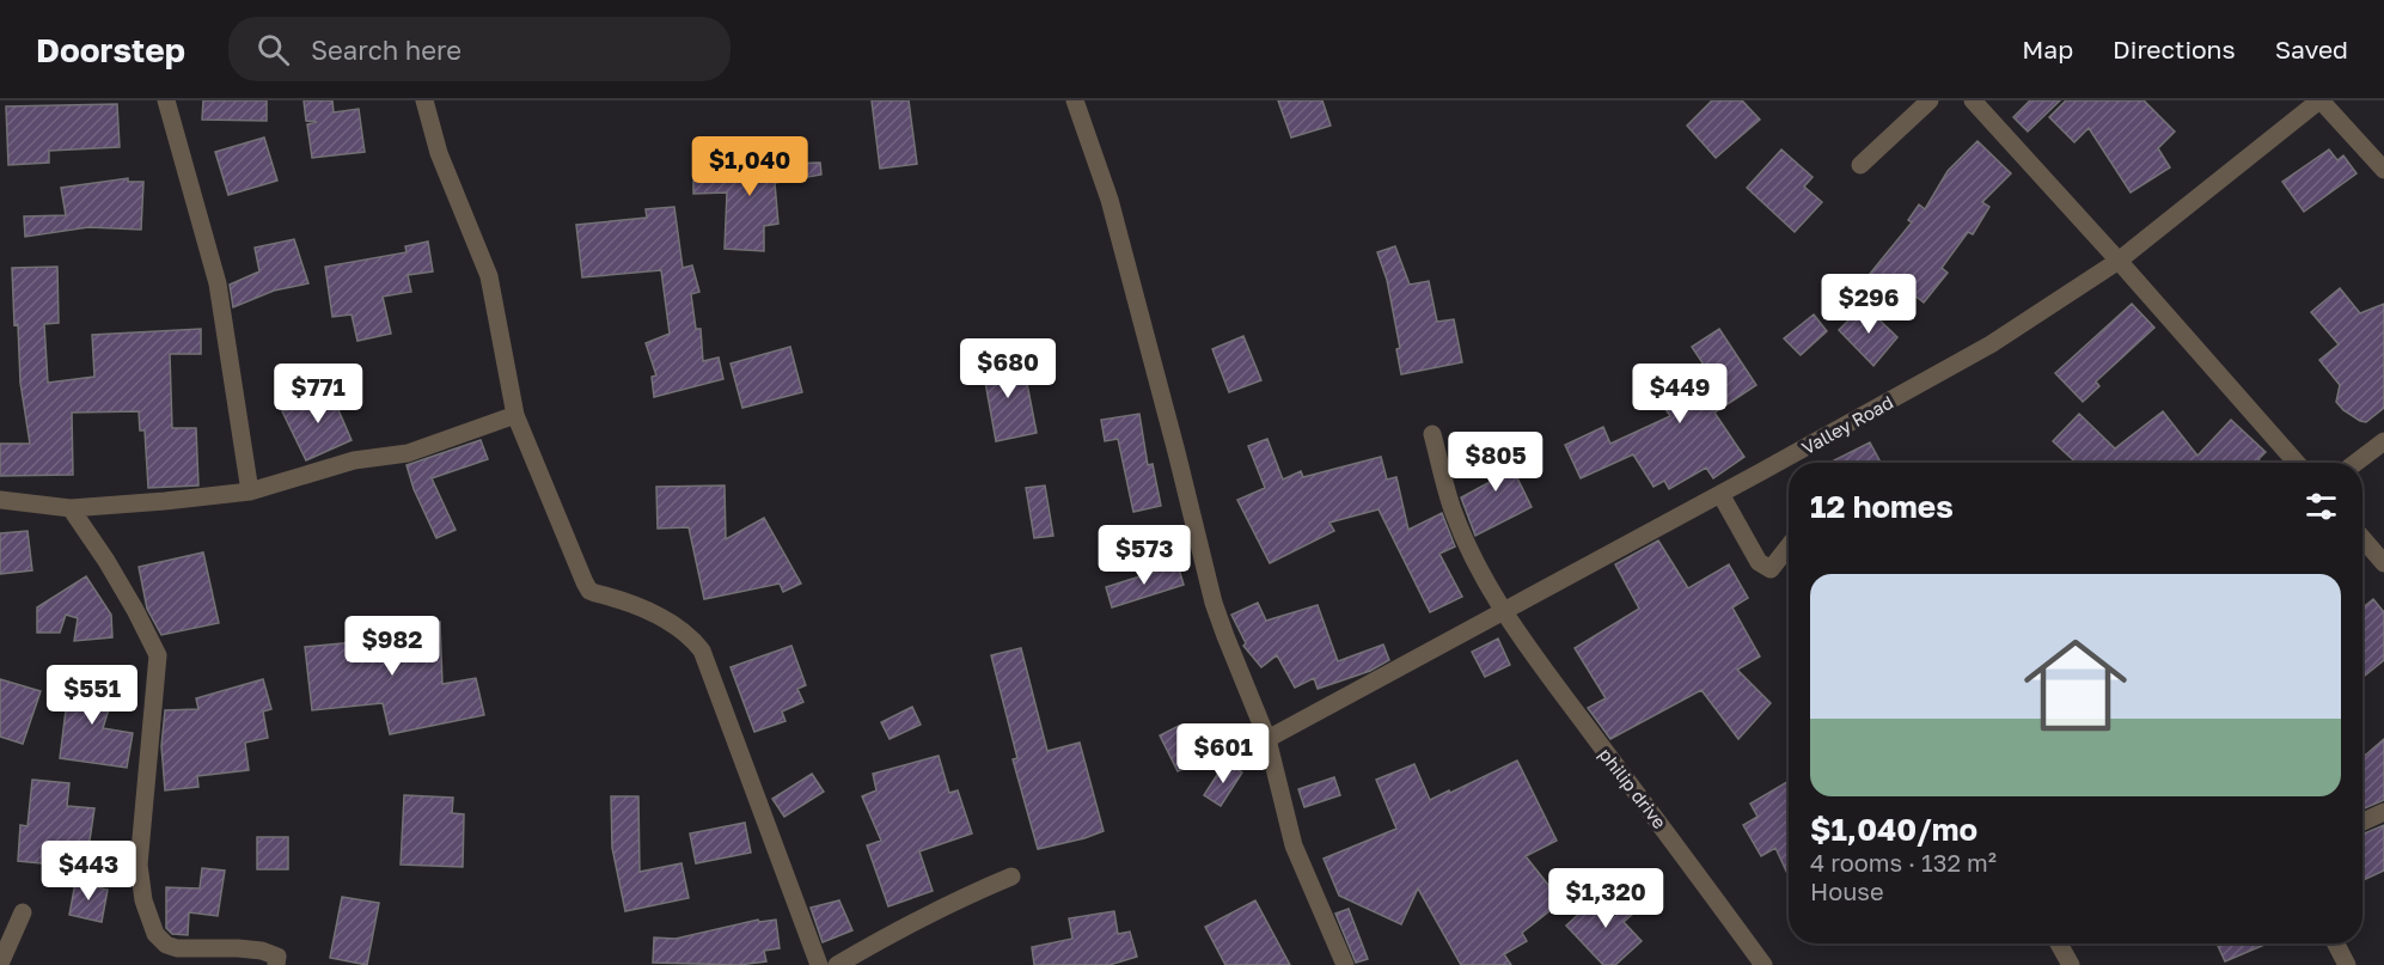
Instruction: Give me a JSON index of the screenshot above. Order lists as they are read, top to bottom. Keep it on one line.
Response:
{"streets":{"street":["Valley Road","philip drive"]},"crossings":[["Valley Road","philip drive"]],"page":{"header":"Doorstep","search":"Search here","nav":["Map","Directions","Saved"],"price":["$1,040","$296","$680","$771","$449","$805","$573","$982","$551","$601","$443","$1,320"],"heading":"12 homes","list":[{"name":"$1,040/mo","note":"4 rooms · 132 m² · House"}]}}
